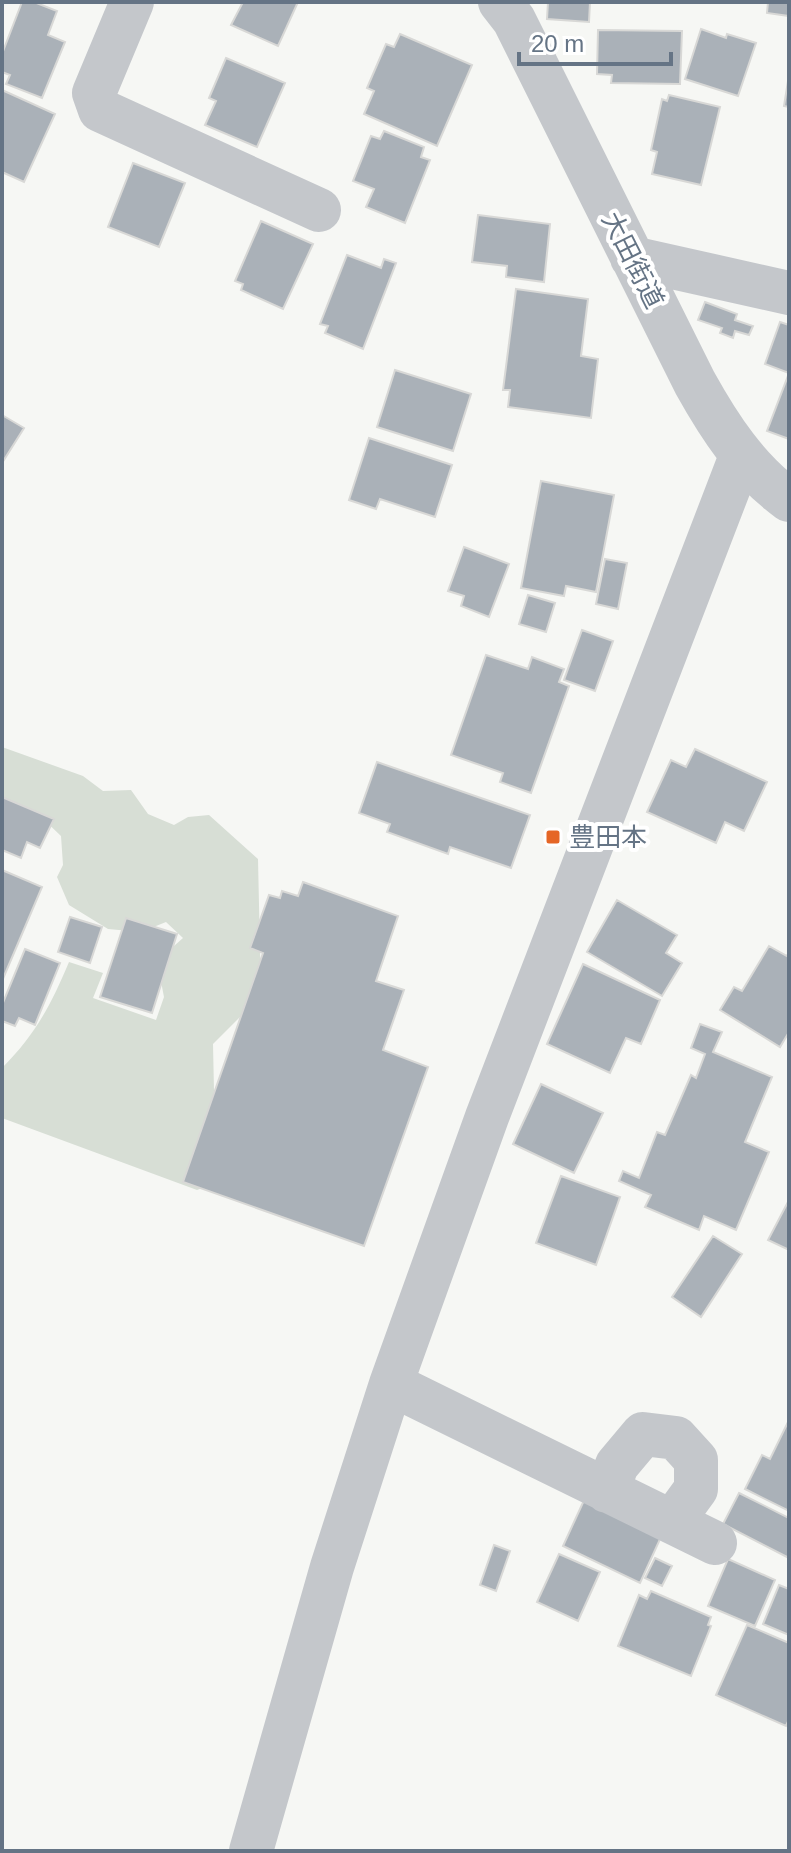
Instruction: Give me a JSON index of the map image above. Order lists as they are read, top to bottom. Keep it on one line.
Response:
{"streets":{"street":["大田街道"]},"places":{"transit":["豊田本"]},"scale_bar":"20 m"}
